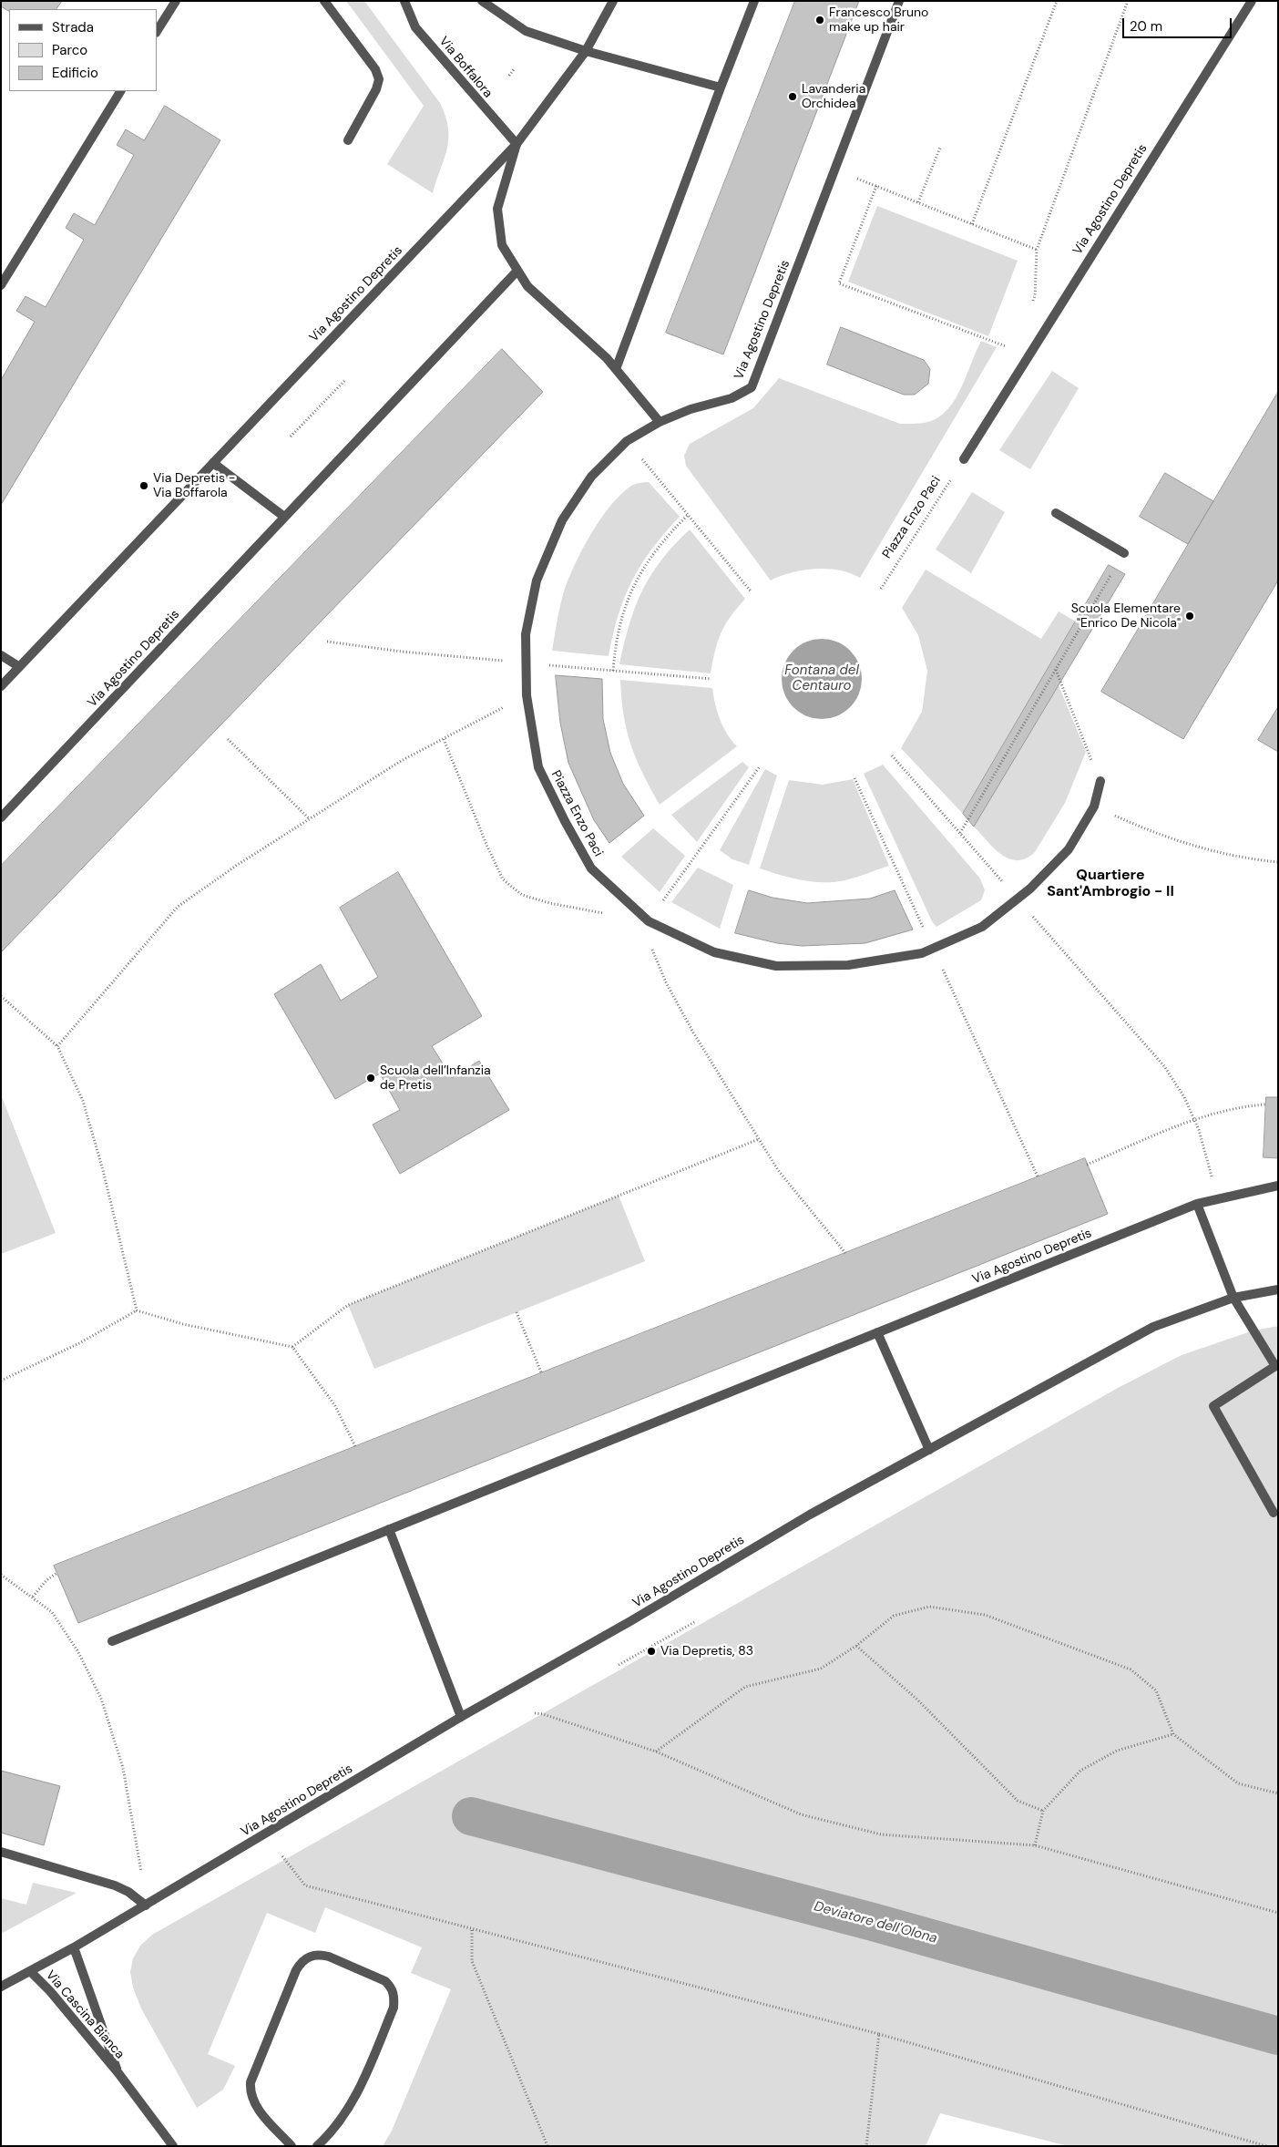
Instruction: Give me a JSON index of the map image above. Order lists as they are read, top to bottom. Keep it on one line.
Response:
{"streets":{"street":["Via Boffalora","Via Agostino Depretis","Piazza Enzo Paci","Via Cascina Bianca"]},"crossings":[["Via Boffalora","Via Agostino Depretis"],["Via Agostino Depretis","Piazza Enzo Paci"],["Via Agostino Depretis","Via Cascina Bianca"]],"districts":["Quartiere Sant'Ambrogio - II"],"water":["Fontana del Centauro","Deviatore dell'Olona"],"places":["Francesco Bruno make up hair","Lavanderia Orchidea","Via Depretis - Via Boffarola","Scuola Elementare \"Enrico De Nicola\"","Scuola dell’Infanzia de Pretis","Via Depretis, 83"],"legend":["Strada","Parco","Edificio"],"scale_bar":"20 m"}
